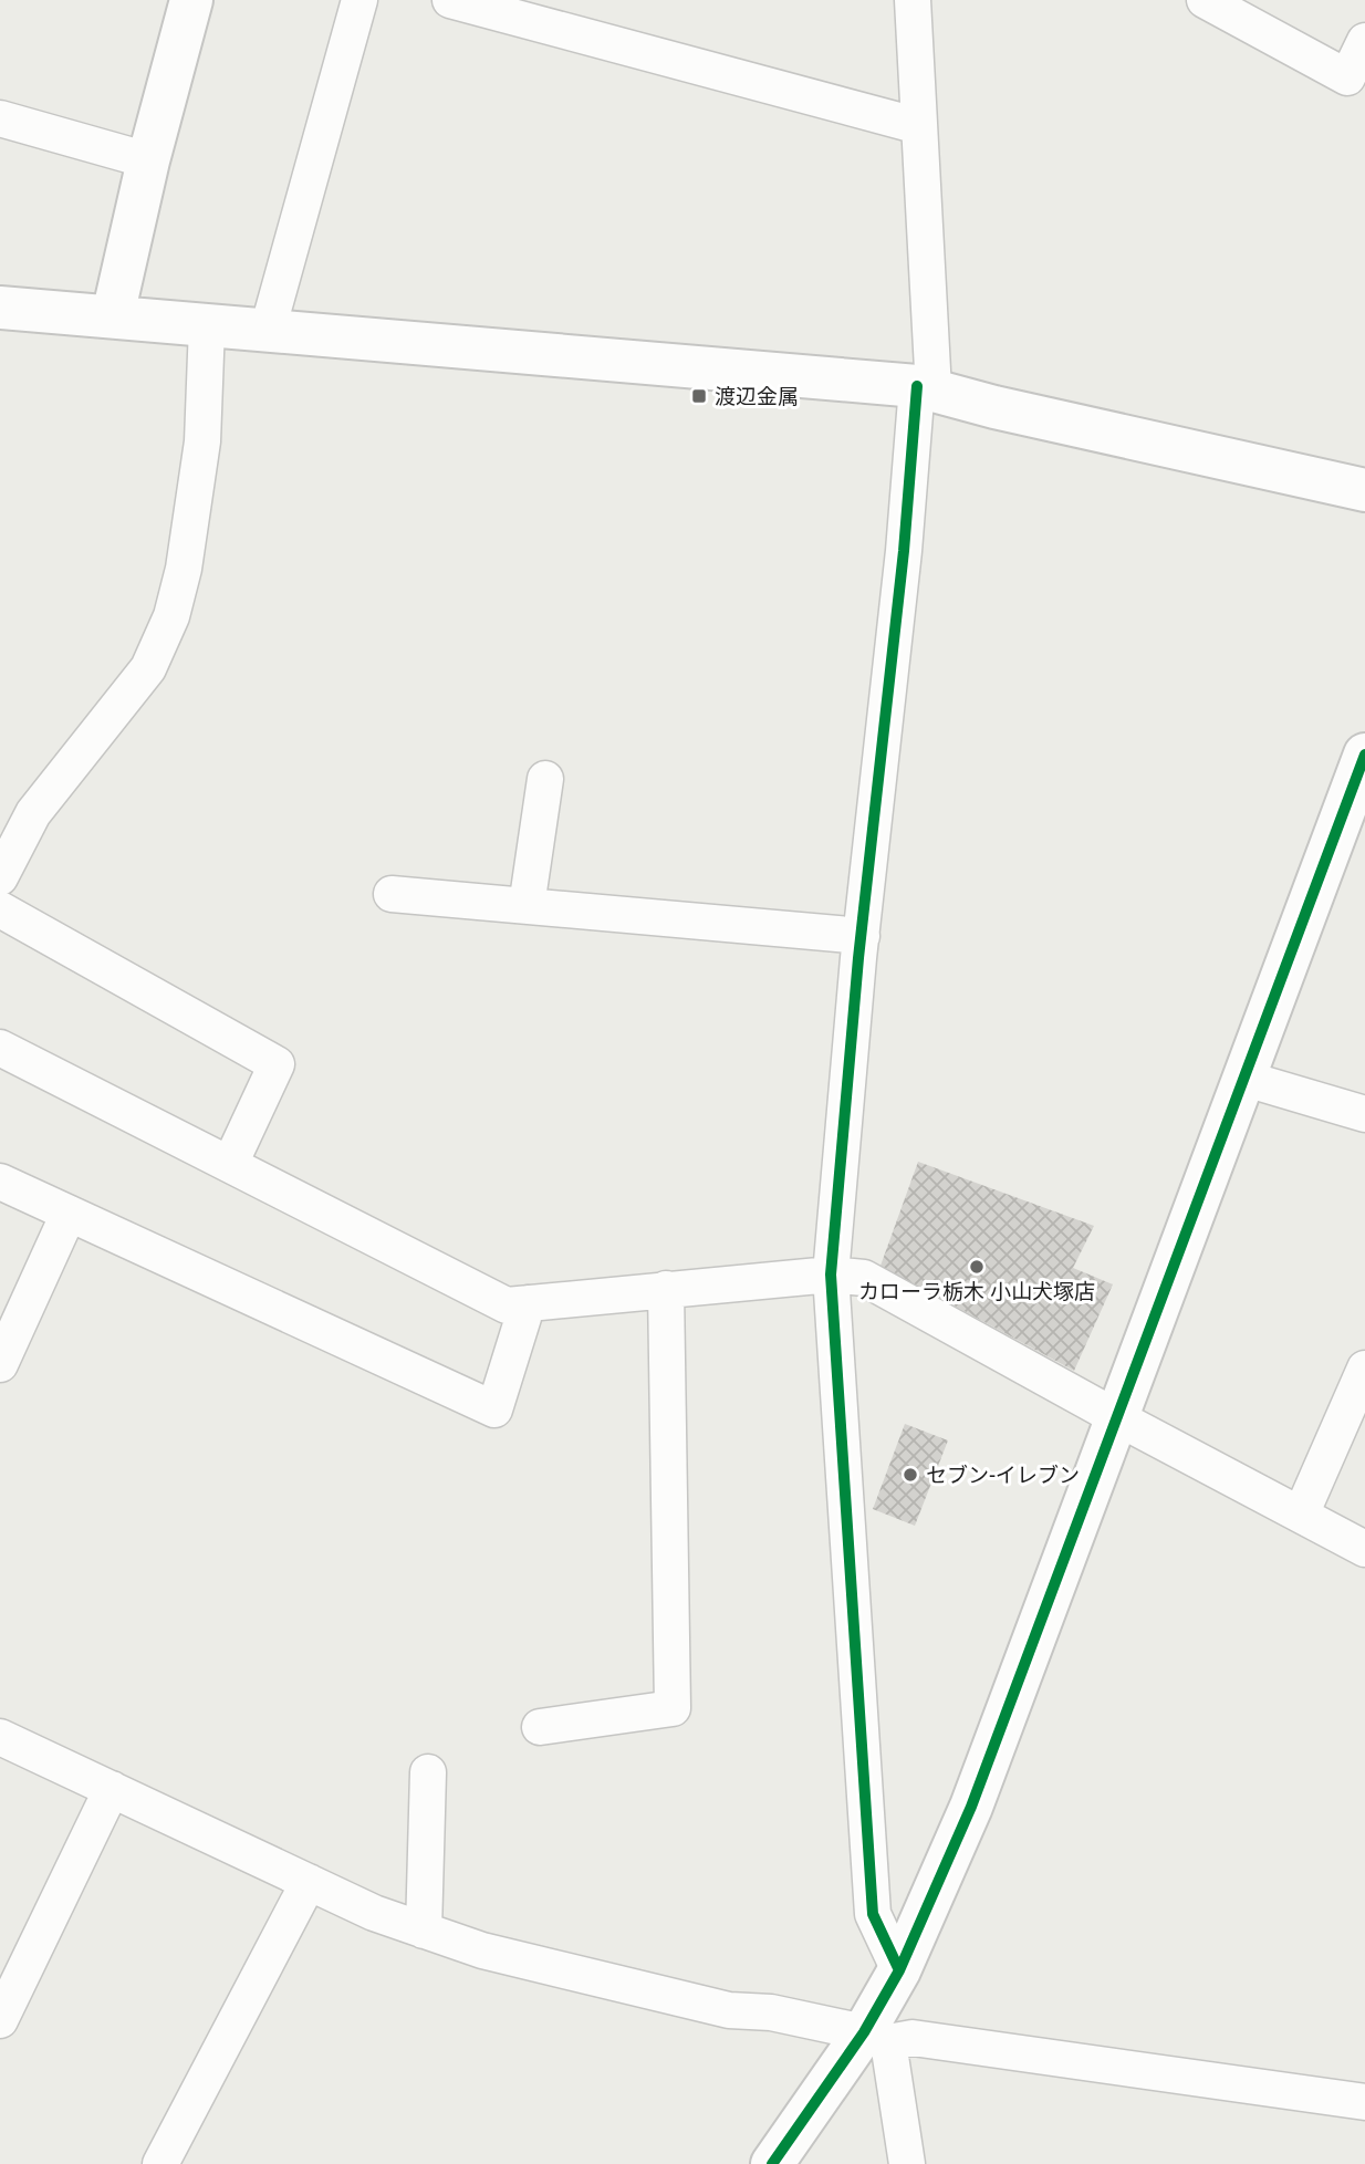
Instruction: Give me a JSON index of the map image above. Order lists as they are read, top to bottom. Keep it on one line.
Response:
{"places":{"transit":["渡辺金属"],"other":["カローラ栃木 小山犬塚店","セブン-イレブン"]}}
